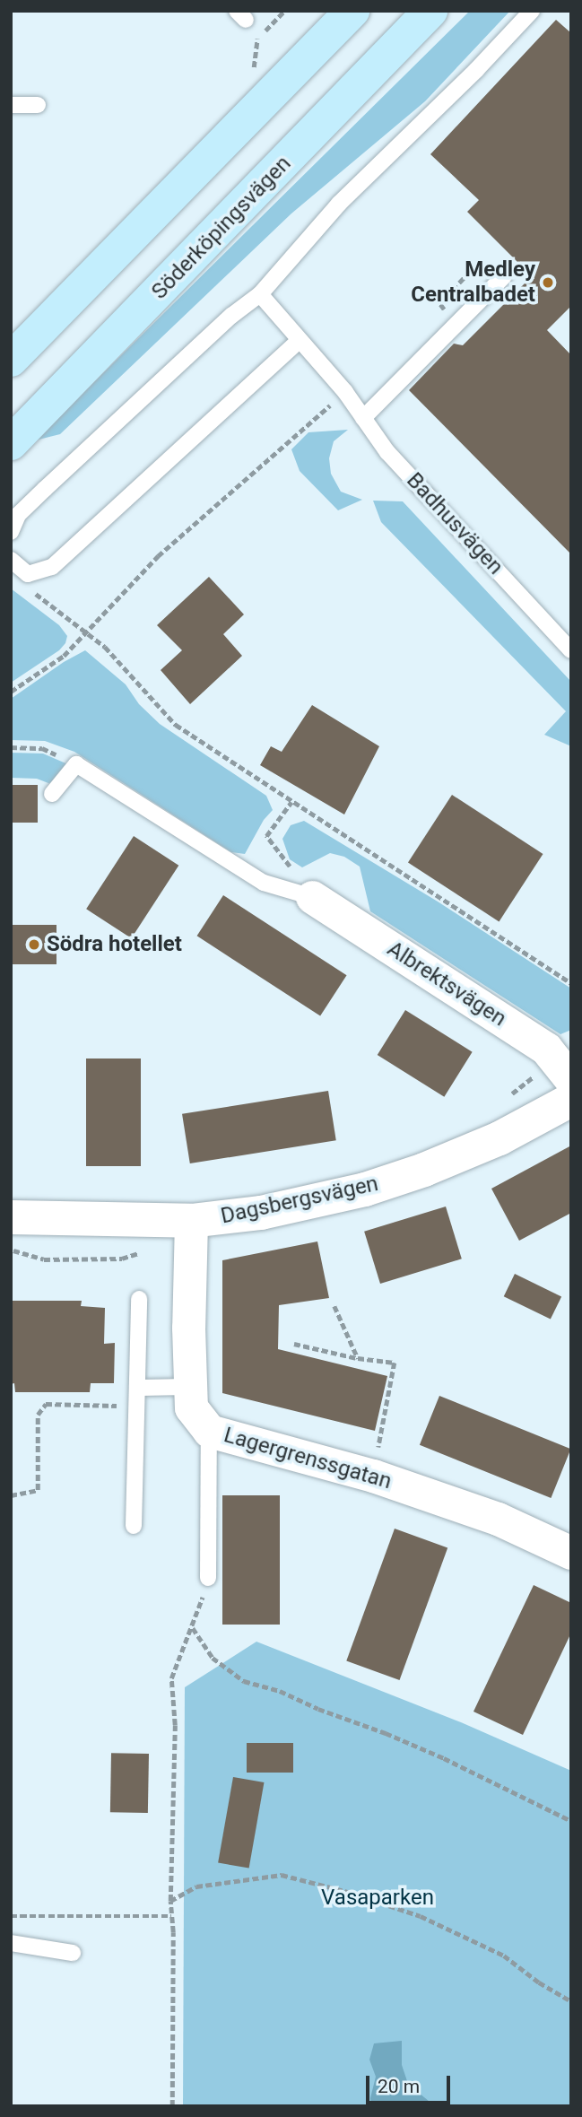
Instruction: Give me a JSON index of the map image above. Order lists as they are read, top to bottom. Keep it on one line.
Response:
{"streets":{"main road":["Söderköpingsvägen"],"street":["Albrektsvägen","Dagsbergsvägen","Lagergrenssgatan"],"lane":["Badhusvägen"]},"crossings":[["Dagsbergsvägen","Lagergrenssgatan"]],"parks":["Vasaparken"],"places":["Medley Centralbadet","Södra hotellet"],"scale_bar":"20 m"}
